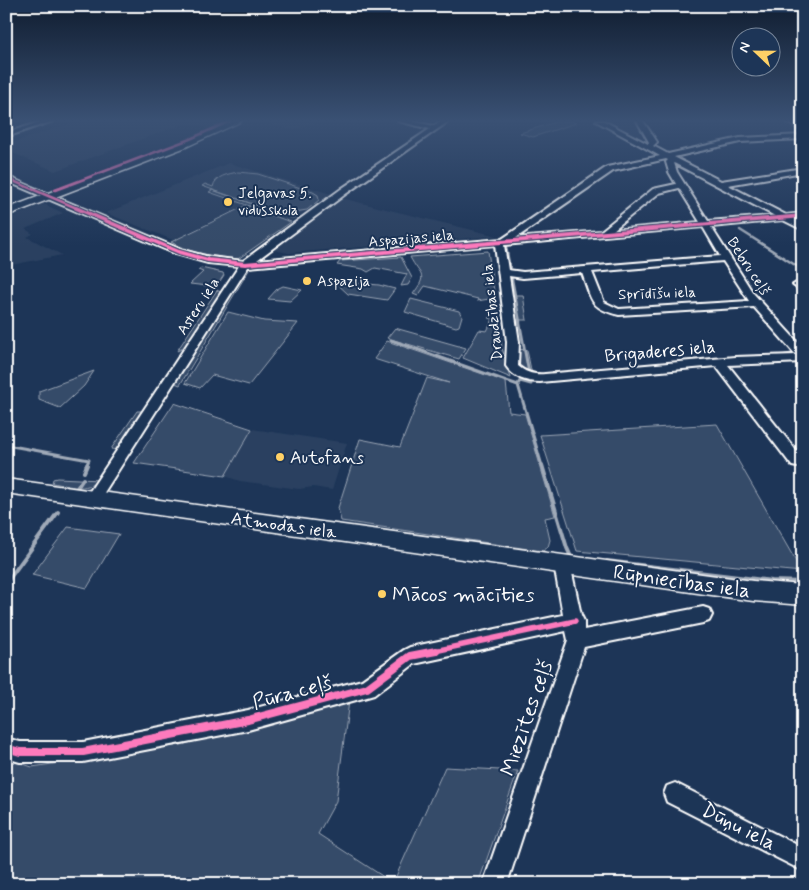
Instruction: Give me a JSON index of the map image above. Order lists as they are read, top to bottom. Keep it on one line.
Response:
{"streets":{"main road":["Atmodas iela","Rūpniecības iela"],"street":["Aspazijas iela","Bebru ceļš","Sprīdīšu iela","Asteru iela","Draudzības iela","Brigaderes iela","Pūra ceļš","Miezītes ceļš","Dūņu iela"]},"crossings":[["Aspazijas iela","Bebru ceļš"],["Aspazijas iela","Asteru iela"],["Aspazijas iela","Draudzības iela"],["Bebru ceļš","Sprīdīšu iela"],["Bebru ceļš","Brigaderes iela"],["Sprīdīšu iela","Draudzības iela"],["Asteru iela","Atmodas iela"],["Draudzības iela","Brigaderes iela"],["Atmodas iela","Rūpniecības iela"],["Pūra ceļš","Miezītes ceļš"]],"places":["Jelgavas 5. vidusskola","Aspazija","Autofans","Mācos mācīties"],"north":"left"}
